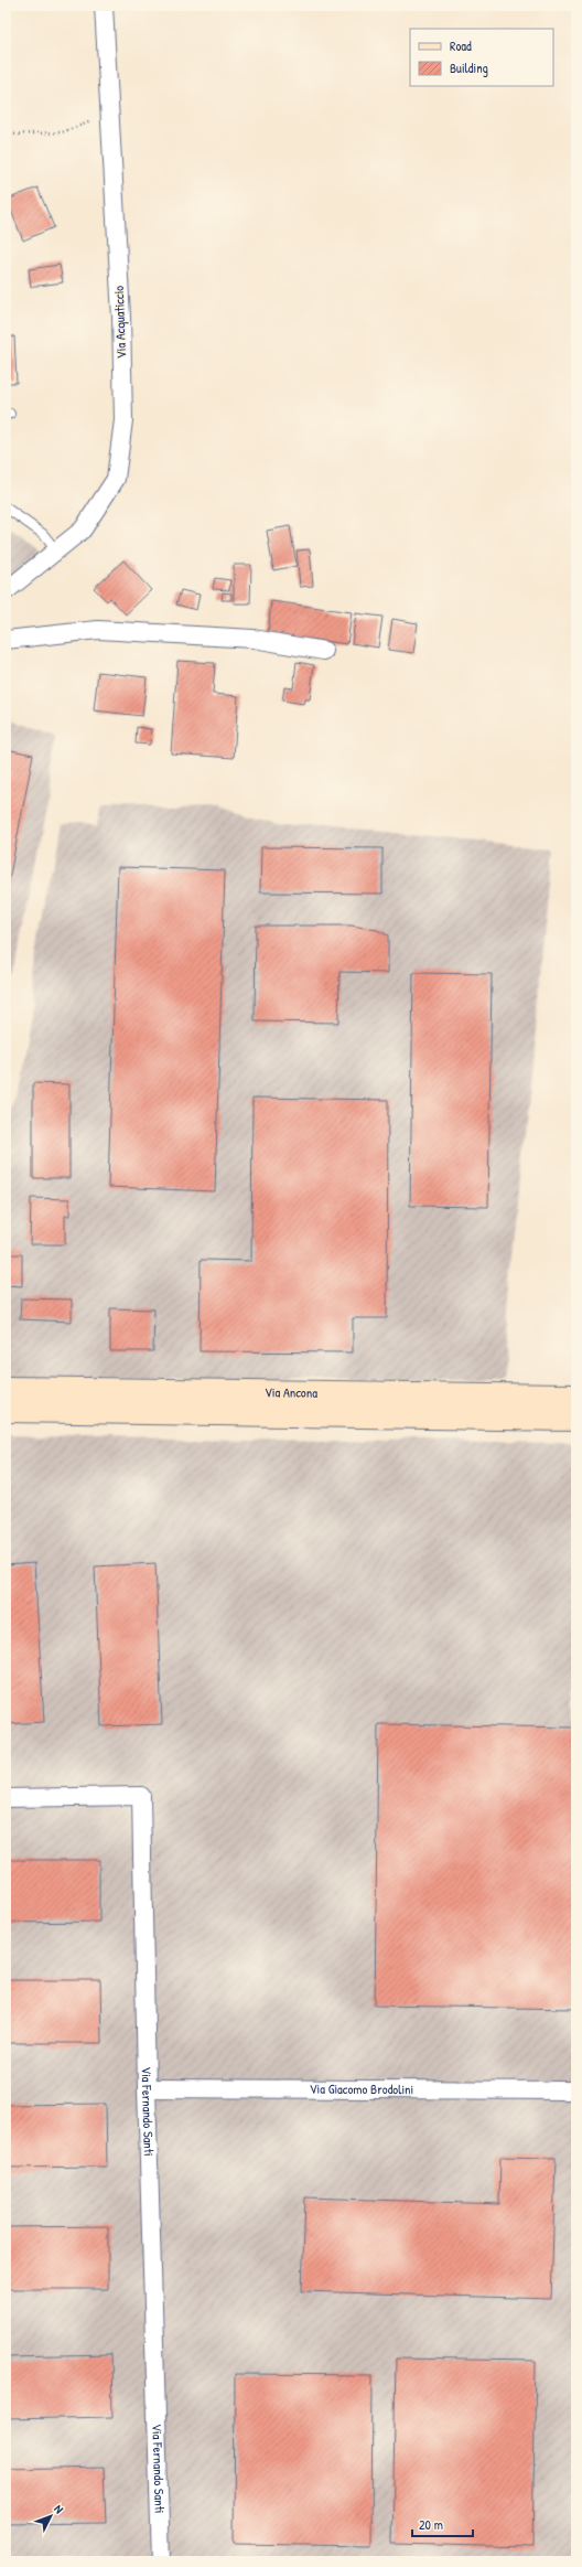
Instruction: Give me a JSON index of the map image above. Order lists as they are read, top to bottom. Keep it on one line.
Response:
{"streets":{"main road":["Via Ancona"],"street":["Via Acquaticcio","Via Giacomo Brodolini","Via Fernando Santi"]},"crossings":[["Via Giacomo Brodolini","Via Fernando Santi"]],"legend":["Road","Building"],"scale_bar":"20 m","north":"top right"}
